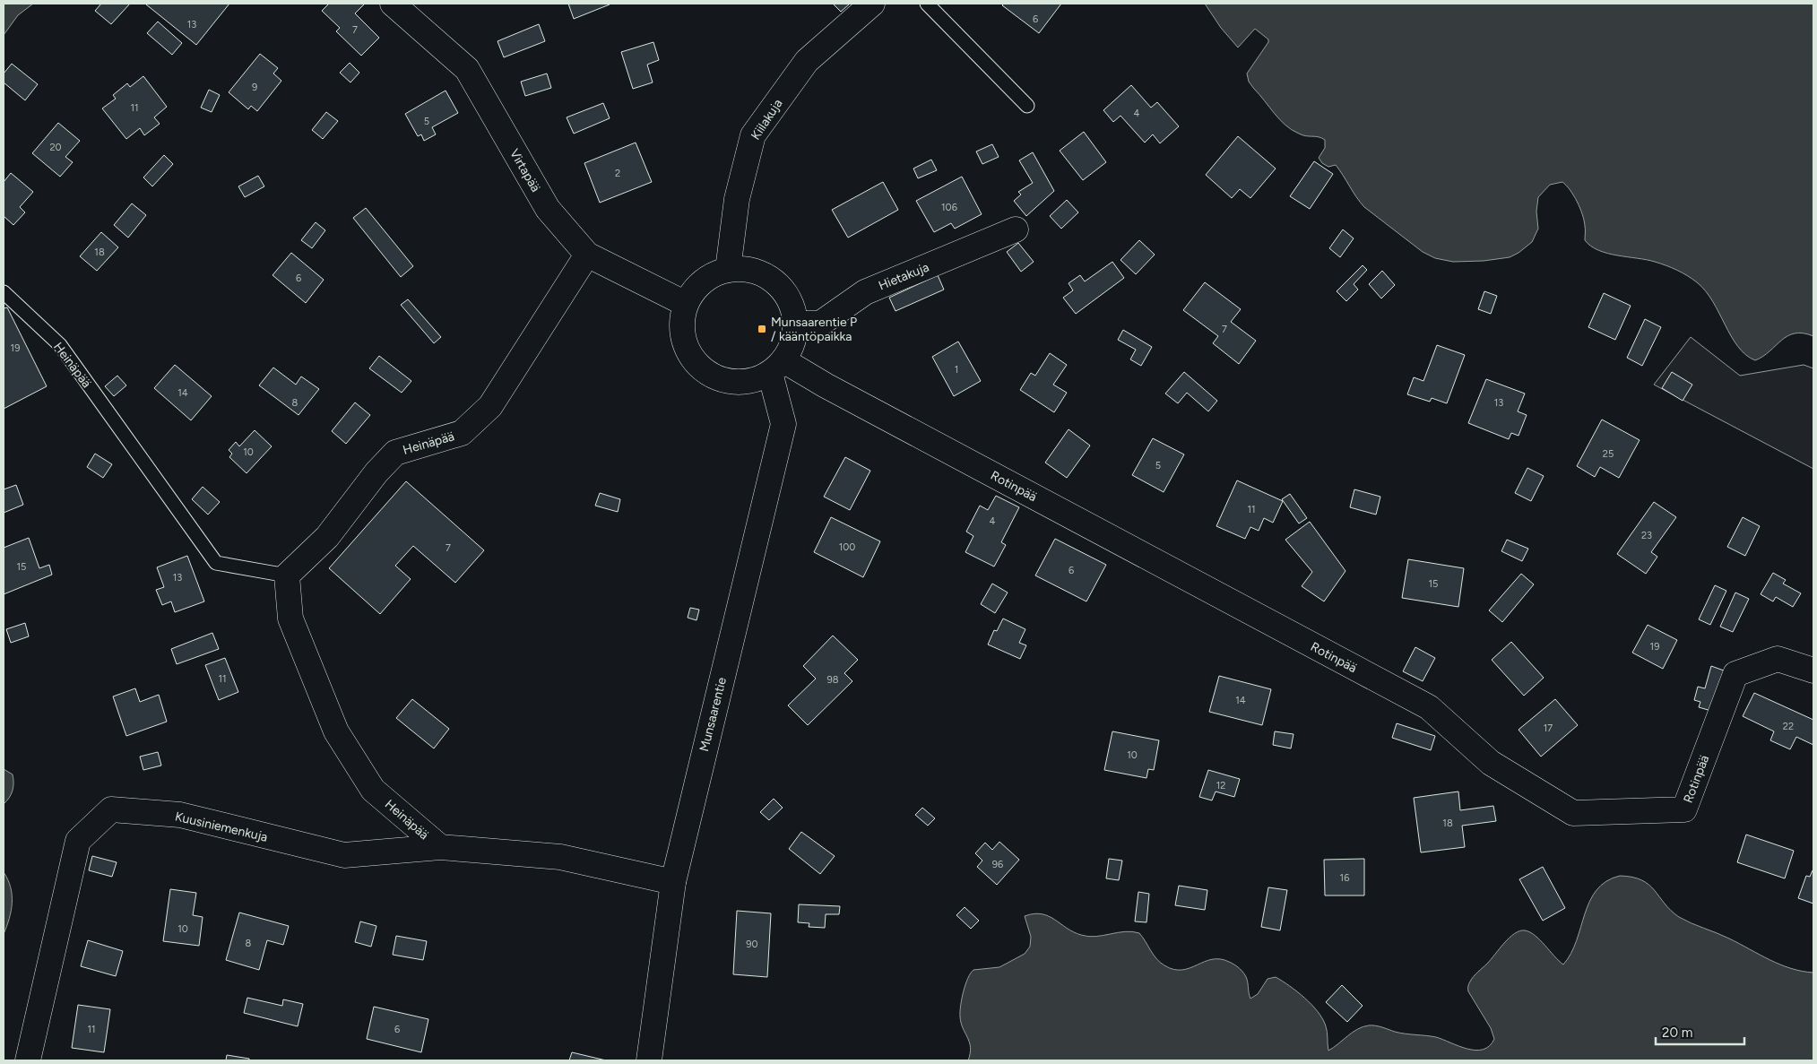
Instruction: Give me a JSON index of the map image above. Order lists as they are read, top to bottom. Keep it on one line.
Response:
{"streets":{"street":["Kiilakuja","Virtapää","Hietakuja","Heinäpää","Rotinpää","Munsaarentie","Kuusiniemenkuja"]},"crossings":[["Kiilakuja","Virtapää"],["Kiilakuja","Hietakuja"],["Kiilakuja","Rotinpää"],["Kiilakuja","Munsaarentie"],["Virtapää","Hietakuja"],["Virtapää","Heinäpää"],["Virtapää","Rotinpää"],["Virtapää","Munsaarentie"],["Hietakuja","Rotinpää"],["Hietakuja","Munsaarentie"],["Heinäpää","Munsaarentie"],["Heinäpää","Kuusiniemenkuja"],["Rotinpää","Munsaarentie"]],"places":{"transit":["Munsaarentie P / kääntöpaikka"]},"house_numbers":["6","13","7","9","11","4","5","20","2","106","18","6","7","19","1","14","8","13","10","25","5","11","4","23","100","7","15","6","13","15","19","11","98","14","22","17","10","12","18","96","16","10","8","90","11","6"],"scale_bar":"20 m"}
